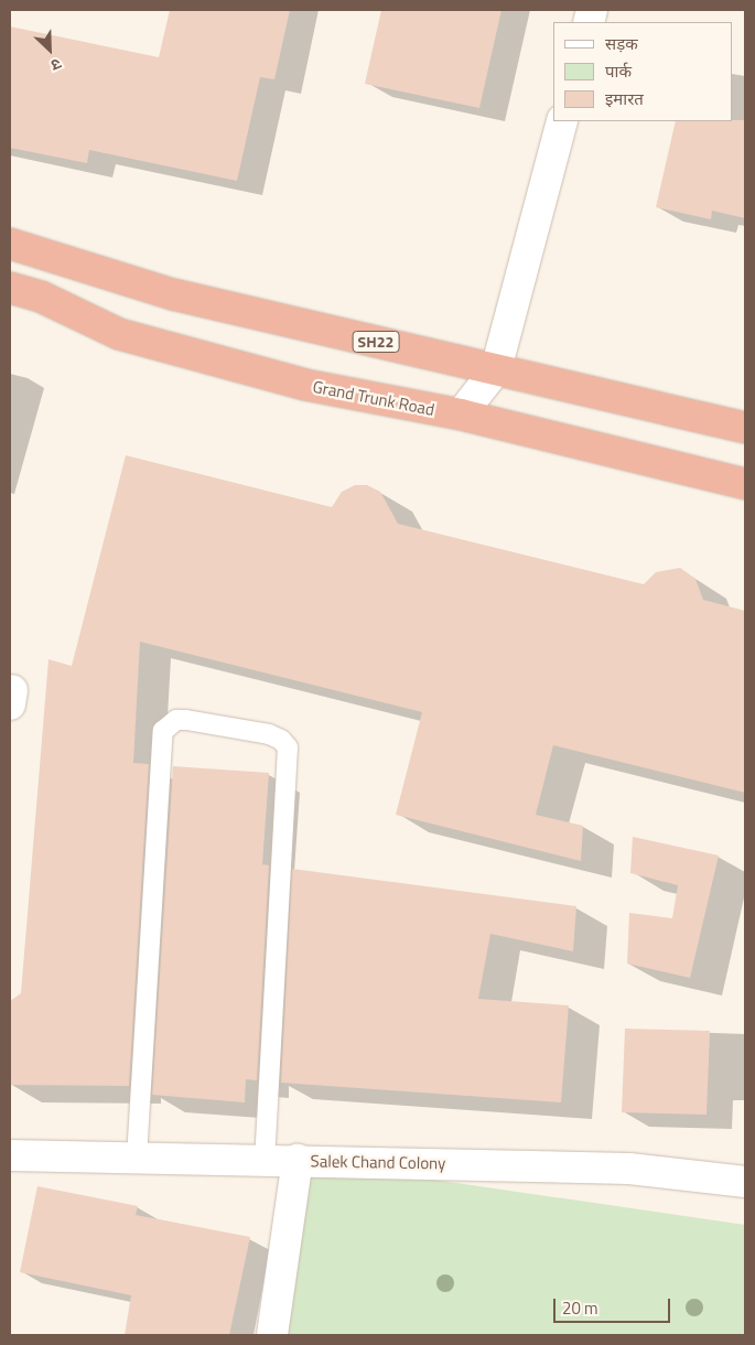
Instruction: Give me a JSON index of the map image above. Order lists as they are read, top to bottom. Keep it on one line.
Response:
{"streets":{"highway":["SH22","Grand Trunk Road"],"street":["Salek Chand Colony"]},"legend":["सड़क","पार्क","इमारत"],"scale_bar":"20 m","north":"bottom right"}
